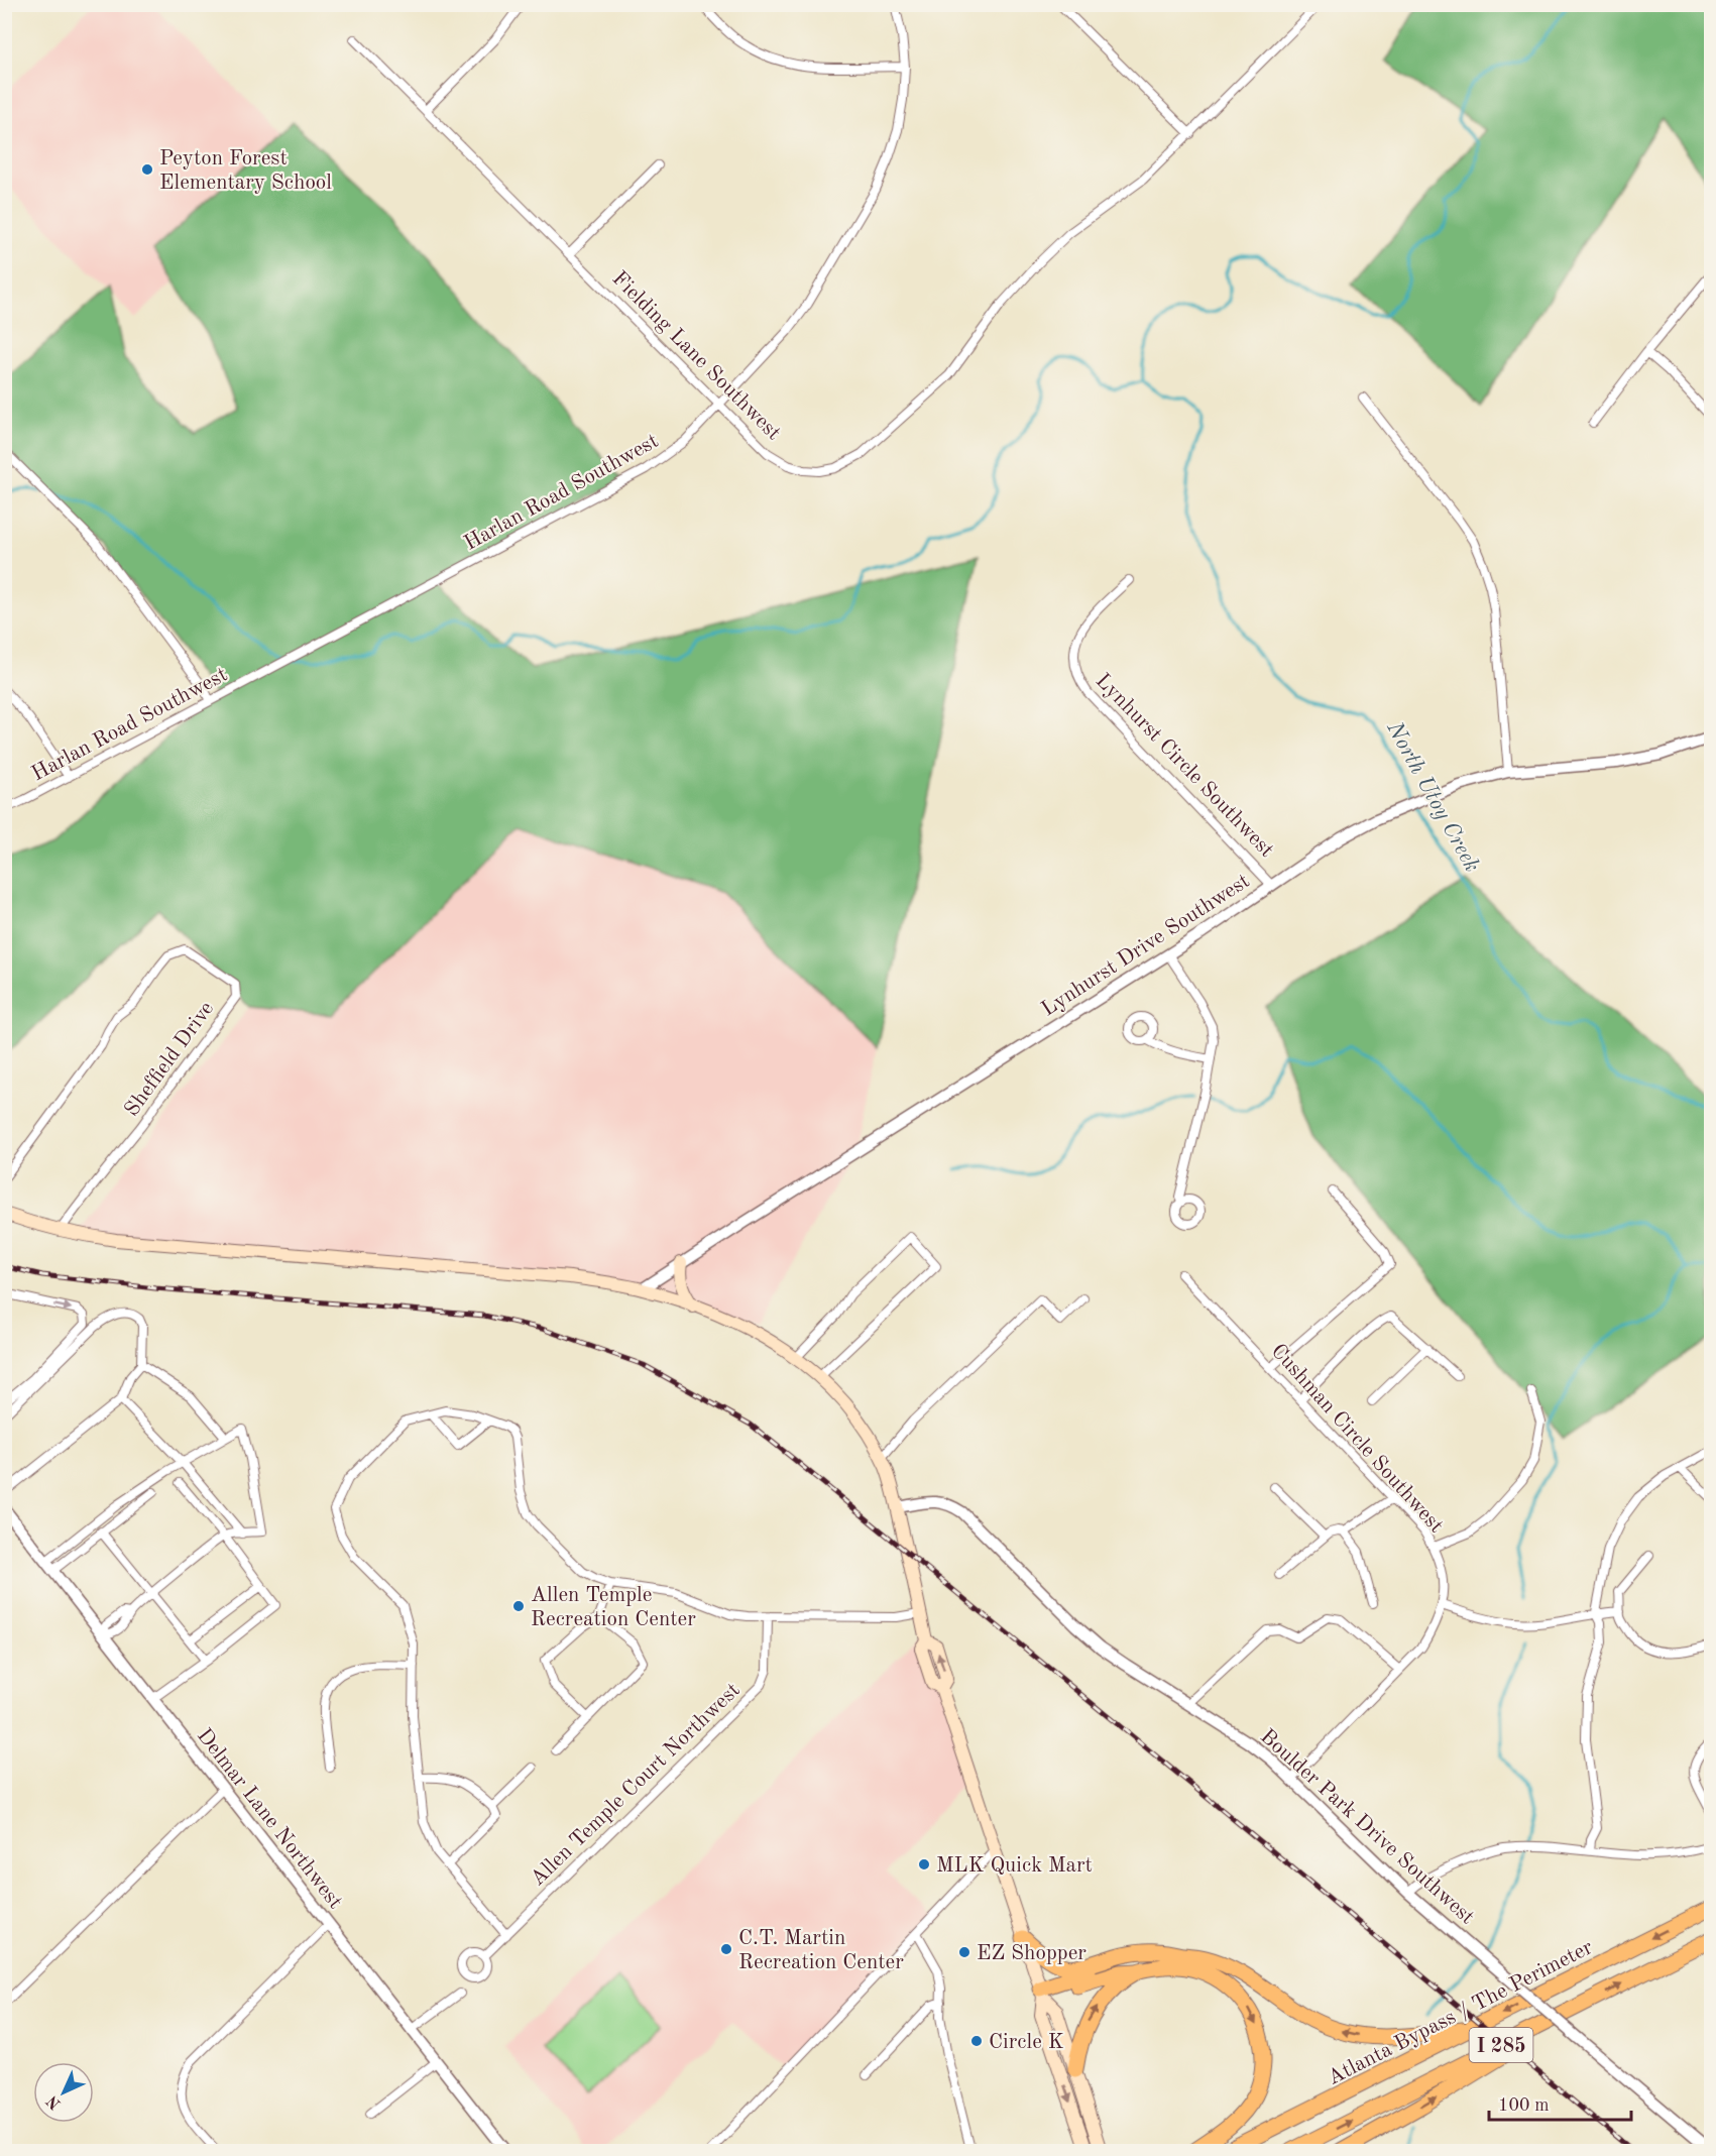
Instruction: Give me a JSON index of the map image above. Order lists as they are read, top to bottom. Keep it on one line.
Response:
{"streets":{"highway":["Atlanta Bypass / The Perimeter","I 285"],"street":["Fielding Lane Southwest","Harlan Road Southwest","Lynhurst Circle Southwest","Lynhurst Drive Southwest","Sheffield Drive","Cushman Circle Southwest","Allen Temple Court Northwest","Delmar Lane Northwest","Boulder Park Drive Southwest"]},"crossings":[["Fielding Lane Southwest","Harlan Road Southwest"],["Lynhurst Circle Southwest","Lynhurst Drive Southwest"],["Cushman Circle Southwest","Boulder Park Drive Southwest"]],"water":["North Utoy Creek"],"places":["Peyton Forest Elementary School","Allen Temple Recreation Center","MLK Quick Mart","C.T. Martin Recreation Center","EZ Shopper","Circle K"],"scale_bar":"100 m","north":"bottom left"}
